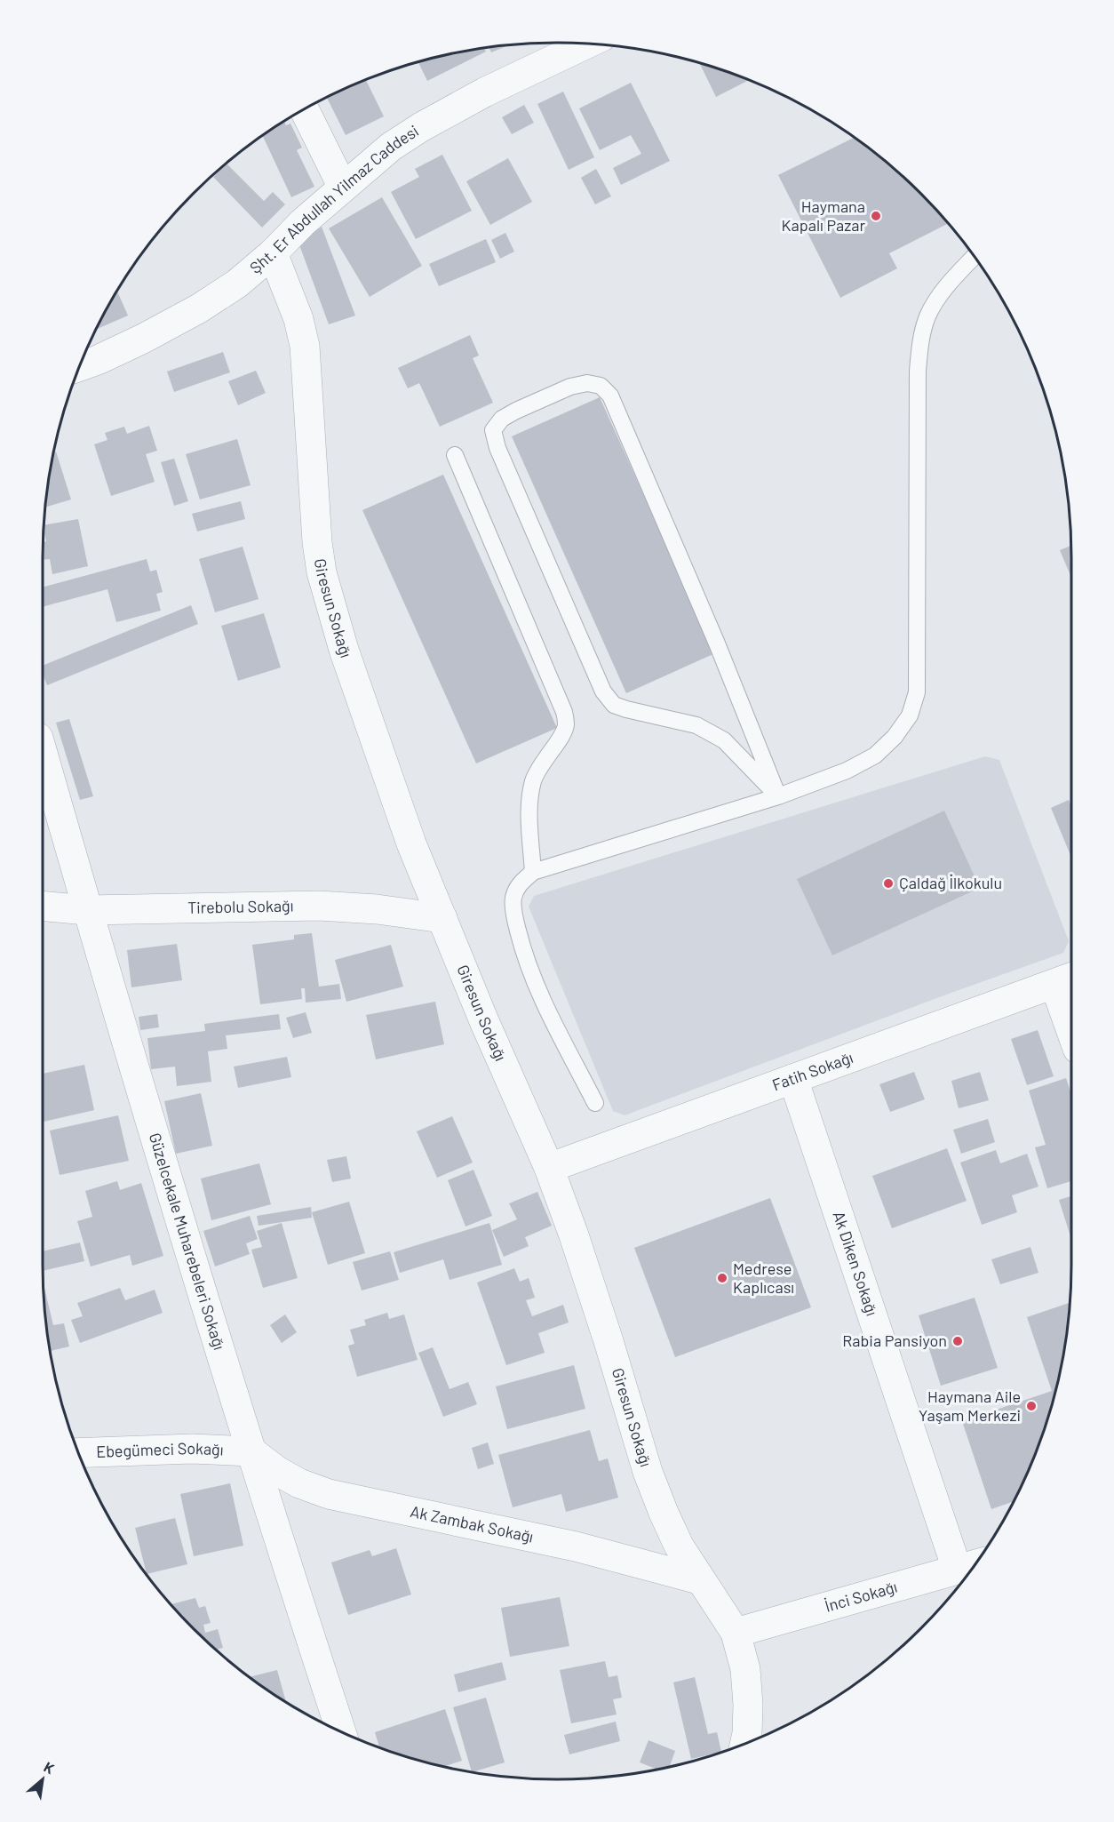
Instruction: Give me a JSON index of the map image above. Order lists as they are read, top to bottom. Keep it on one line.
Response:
{"streets":{"street":["Şht. Er Abdullah Yilmaz Caddesi","Giresun Sokağı","Tirebolu Sokağı","Fatih Sokağı","Güzelcekale Muharebeleri Sokağı","Ak Diken Sokağı","Ebegümeci Sokağı","Ak Zambak Sokağı","İnci Sokağı"]},"crossings":[["Şht. Er Abdullah Yilmaz Caddesi","Giresun Sokağı"],["Giresun Sokağı","Tirebolu Sokağı"],["Giresun Sokağı","Fatih Sokağı"],["Giresun Sokağı","Ak Zambak Sokağı"],["Giresun Sokağı","İnci Sokağı"],["Tirebolu Sokağı","Güzelcekale Muharebeleri Sokağı"],["Fatih Sokağı","Ak Diken Sokağı"],["Güzelcekale Muharebeleri Sokağı","Ebegümeci Sokağı"],["Güzelcekale Muharebeleri Sokağı","Ak Zambak Sokağı"],["Ak Diken Sokağı","İnci Sokağı"],["Ebegümeci Sokağı","Ak Zambak Sokağı"]],"places":["Haymana Kapalı Pazar","Çaldağ İlkokulu","Medrese Kaplıcası","Rabia Pansiyon","Haymana Aile Yaşam Merkezi"],"north":"top right"}
